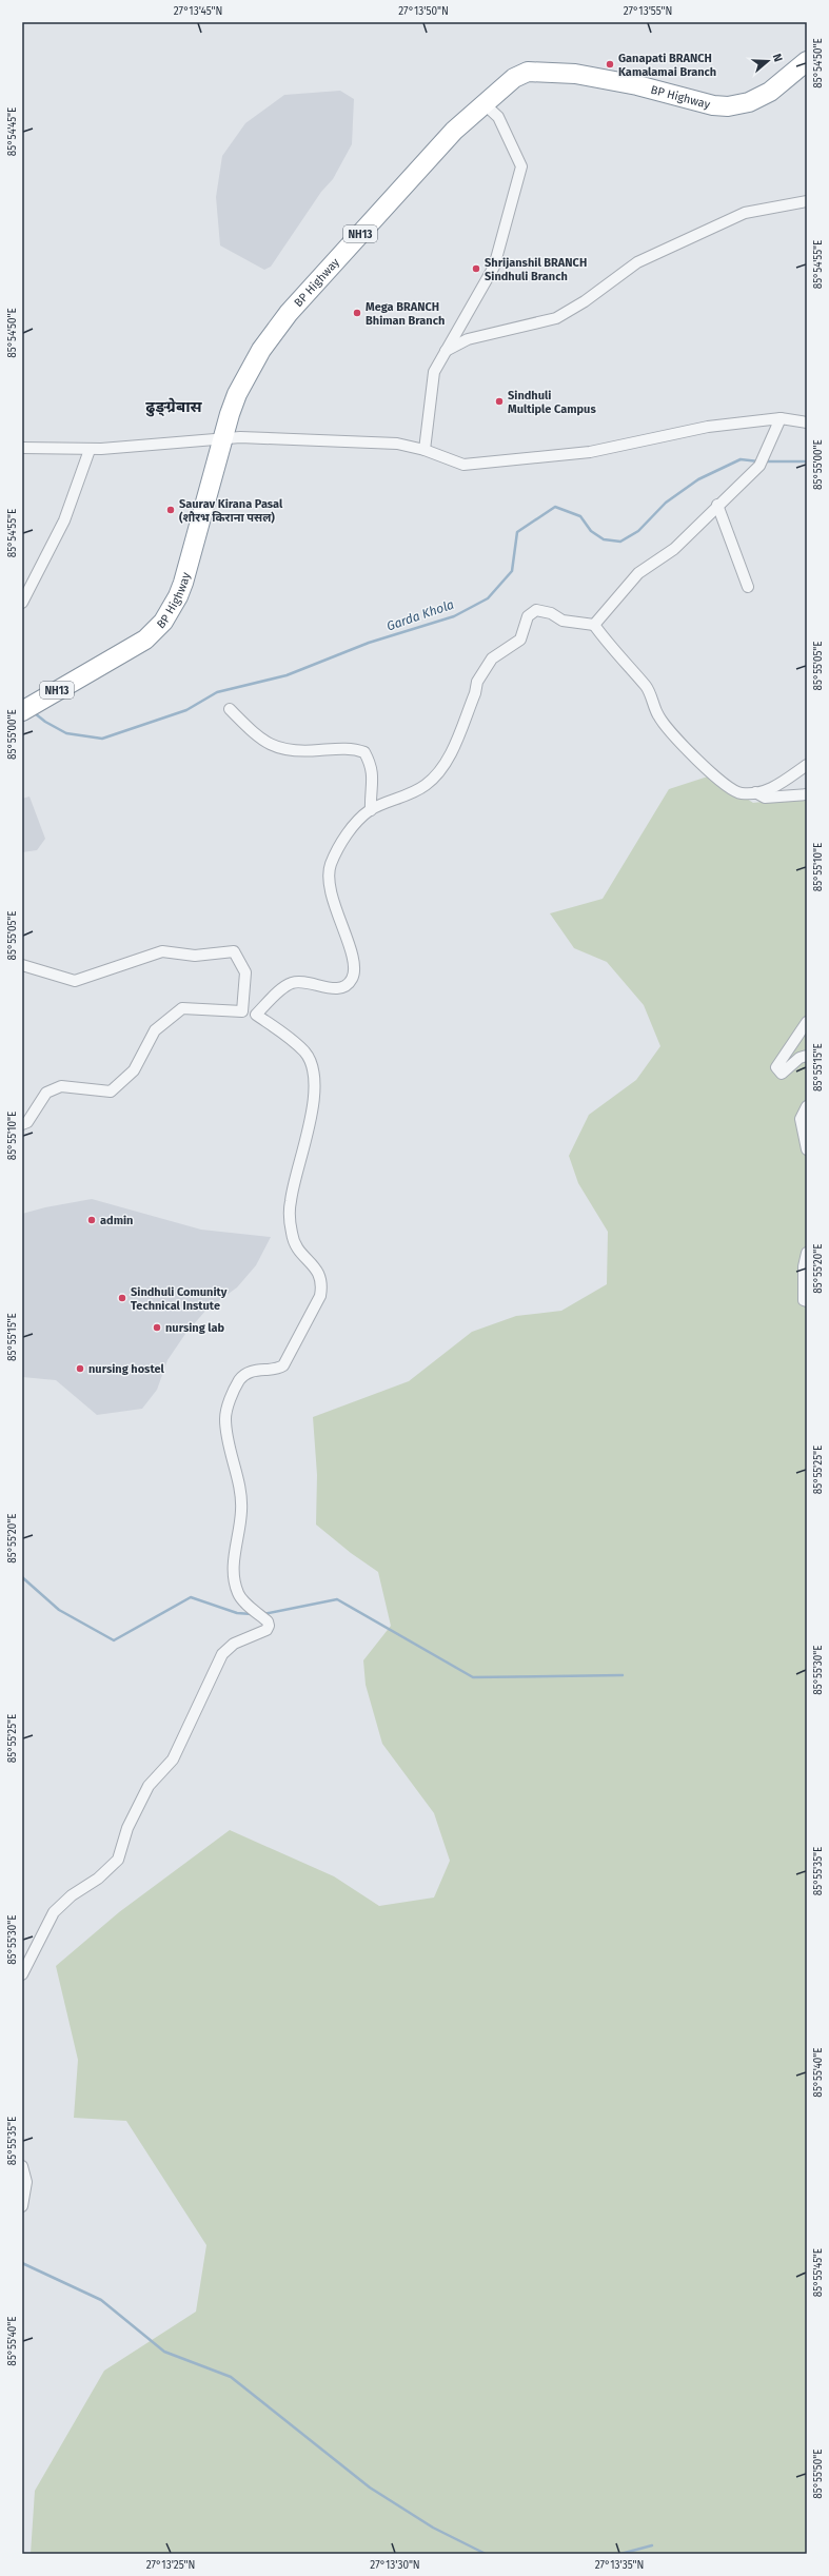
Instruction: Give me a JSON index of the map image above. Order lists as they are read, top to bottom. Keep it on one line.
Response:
{"streets":{"highway":["BP Highway","NH13"]},"districts":["ढुङ्ग्रेबास"],"water":["Garda Khola"],"places":["Ganapati BRANCH Kamalamai Branch","Shrijanshil BRANCH Sindhuli Branch","Mega BRANCH Bhiman Branch","Sindhuli Multiple Campus","Saurav Kirana Pasal (शौरभ किराना पसल)","admin","Sindhuli Comunity Technical Instute","nursing lab","nursing hostel"],"north":"right","coordinates":["27°13'45\"N","27°13'50\"N","27°13'55\"N","85°54'50\"E","85°54'45\"E","85°54'55\"E","85°55'00\"E","85°55'05\"E","85°55'10\"E","85°55'15\"E","85°55'20\"E","85°55'25\"E","85°55'30\"E","85°55'35\"E","85°55'40\"E","85°55'45\"E","85°55'50\"E","27°13'25\"N","27°13'30\"N","27°13'35\"N"]}
